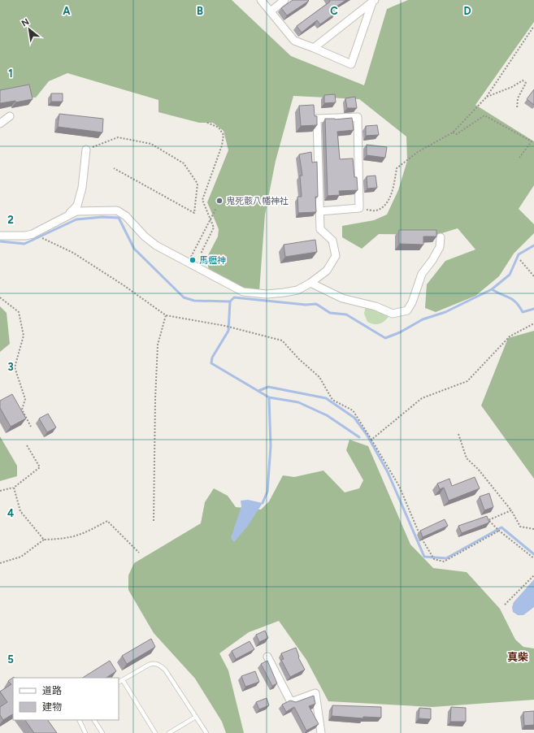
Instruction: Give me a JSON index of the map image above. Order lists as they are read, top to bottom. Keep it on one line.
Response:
{"districts":["真柴"],"places":["鬼死骸八幡神社","馬櫪神"],"legend":["道路","建物"],"north":"top left","grid":{"columns":["A","B","C","D"],"rows":["1","2","3","4","5"]}}
